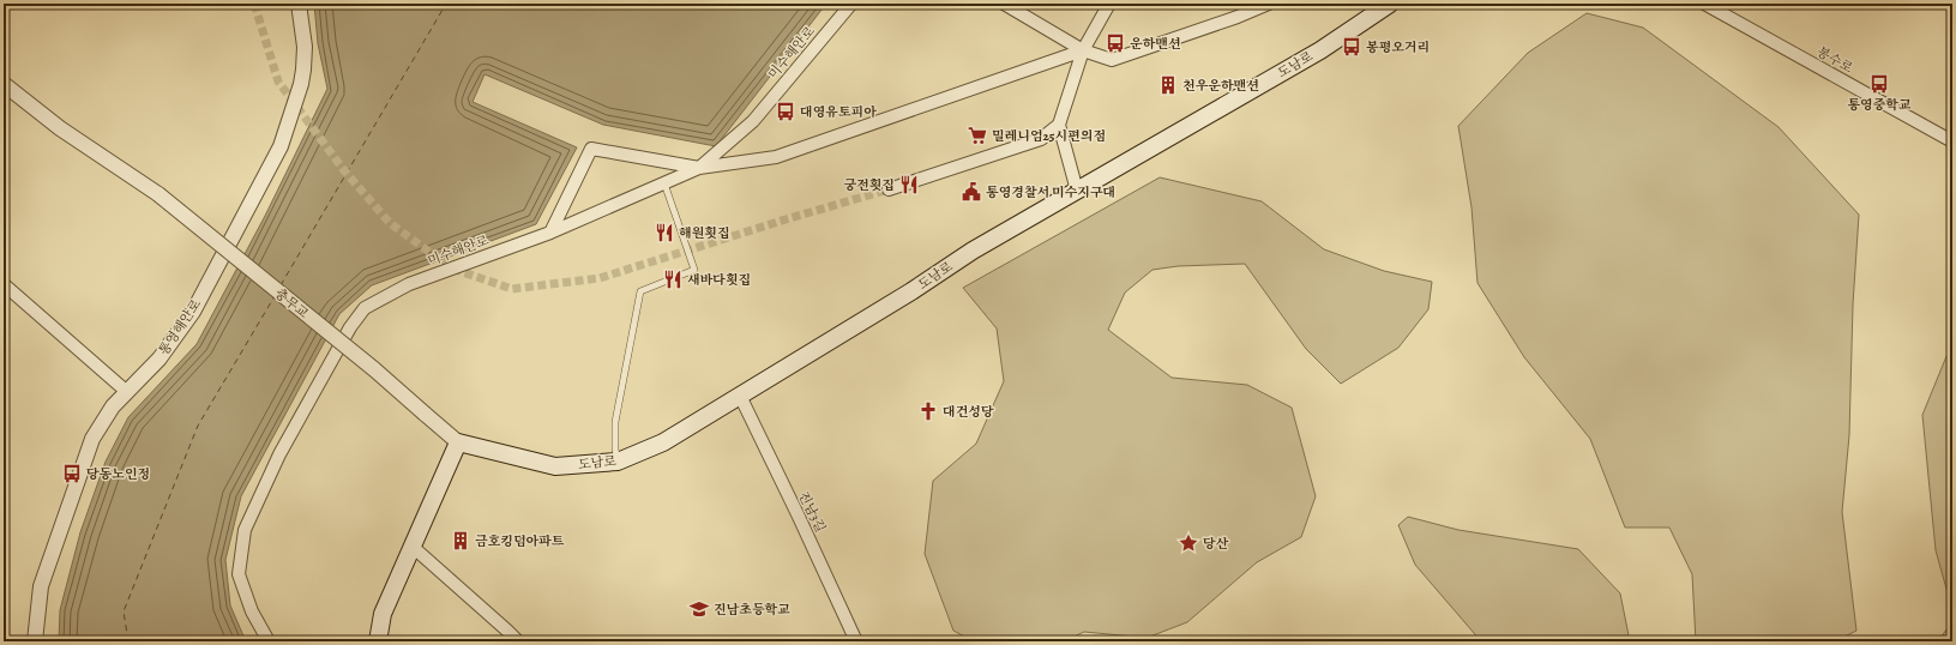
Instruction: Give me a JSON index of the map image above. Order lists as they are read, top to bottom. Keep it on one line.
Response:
{"streets":{"main road":["도남로"],"street":["미수해안로","봉수로","충무교","통영해안로","진남3길"]},"crossings":[["도남로","충무교"],["도남로","진남3길"]],"places":{"bus stop":["운하맨션","봉평오거리","통영중학교","대영유토피아","당동노인정"],"building":["천우운하맨션","금호킹덤아파트"],"supermarket":["밀레니엄25시편의점"],"restaurant":["궁전횟집","해원횟집","새바다횟집"],"public building":["통영경찰서 미수지구대"],"church":["대건성당"],"place":["당산"],"school or university":["진남초등학교"]}}
